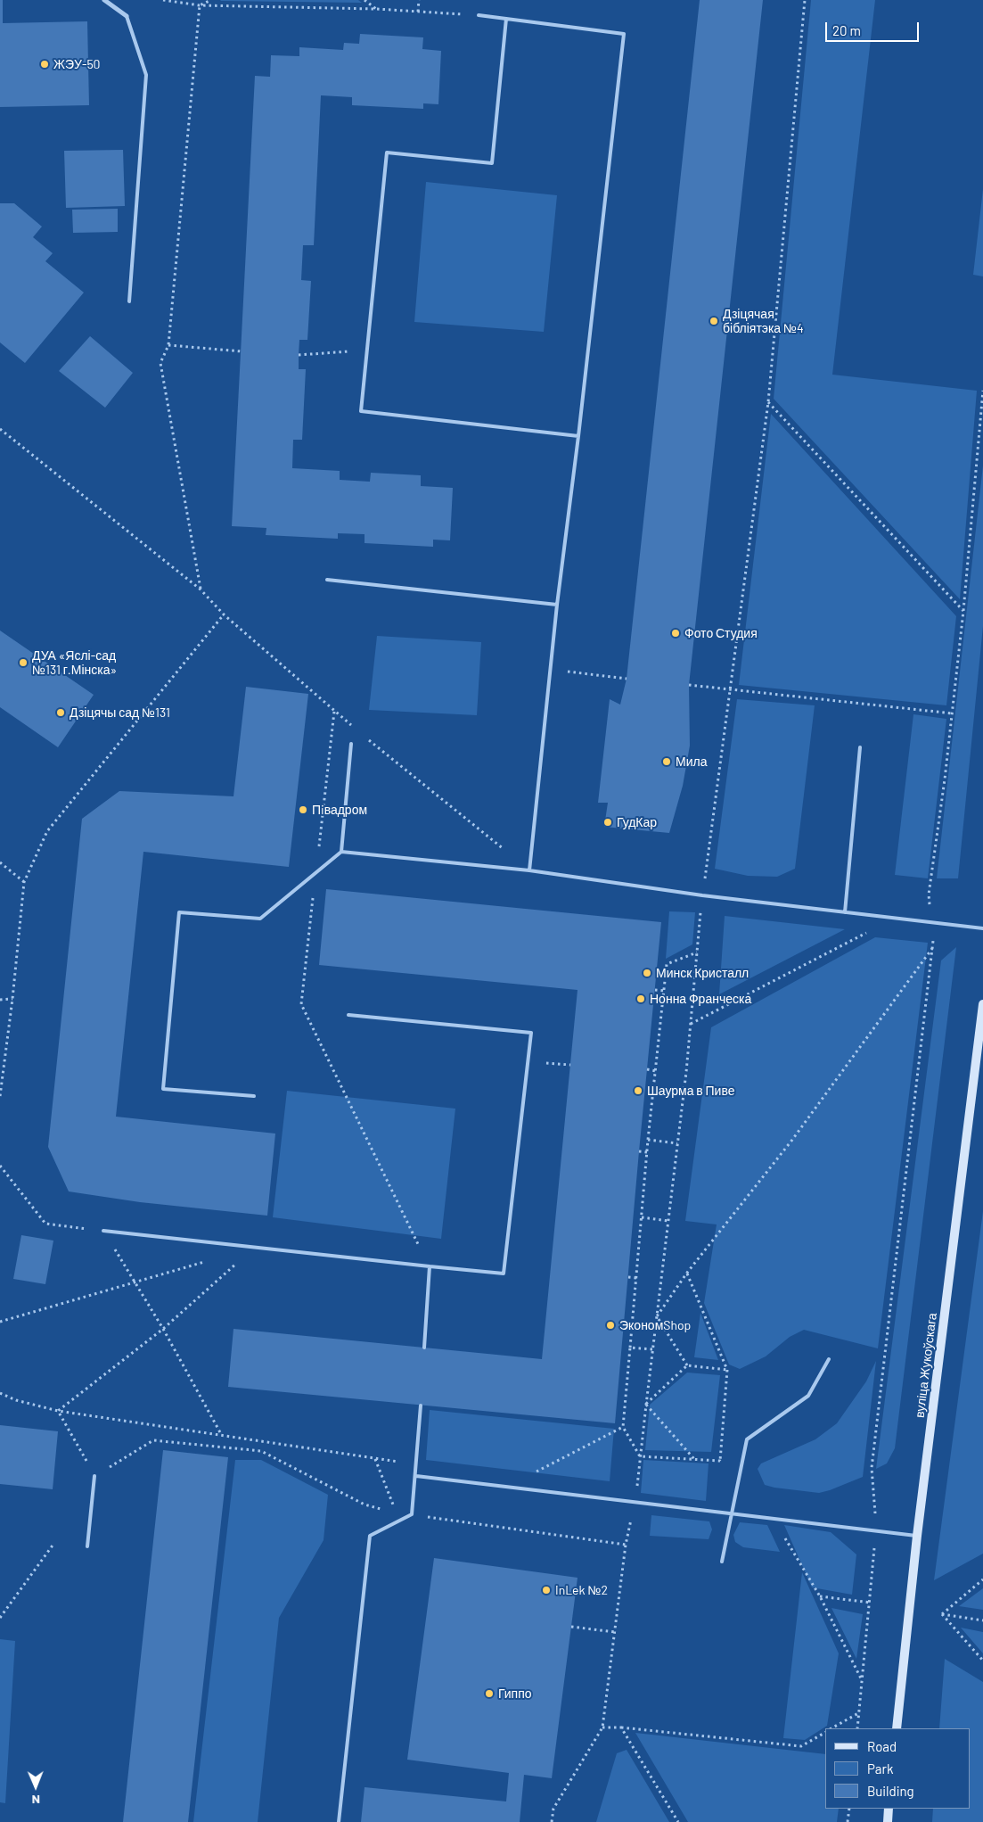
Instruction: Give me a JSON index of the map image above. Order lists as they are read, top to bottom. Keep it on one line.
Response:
{"streets":{"main road":["вуліца Жукоўскага"]},"places":["ЖЭУ-50","Дзіцячая бібліятэка №4","Фото Студия","ДУА «Яслі-сад №131 г.Мінска»","Дзіцячы сад №131","Мила","Пiвадром","ГудКар","Минск Кристалл","Нонна Франческа","Шаурма в Пиве","ЭкономShop","InLek №2","Гиппо"],"legend":["Road","Park","Building"],"scale_bar":"20 m","north":"bottom"}
